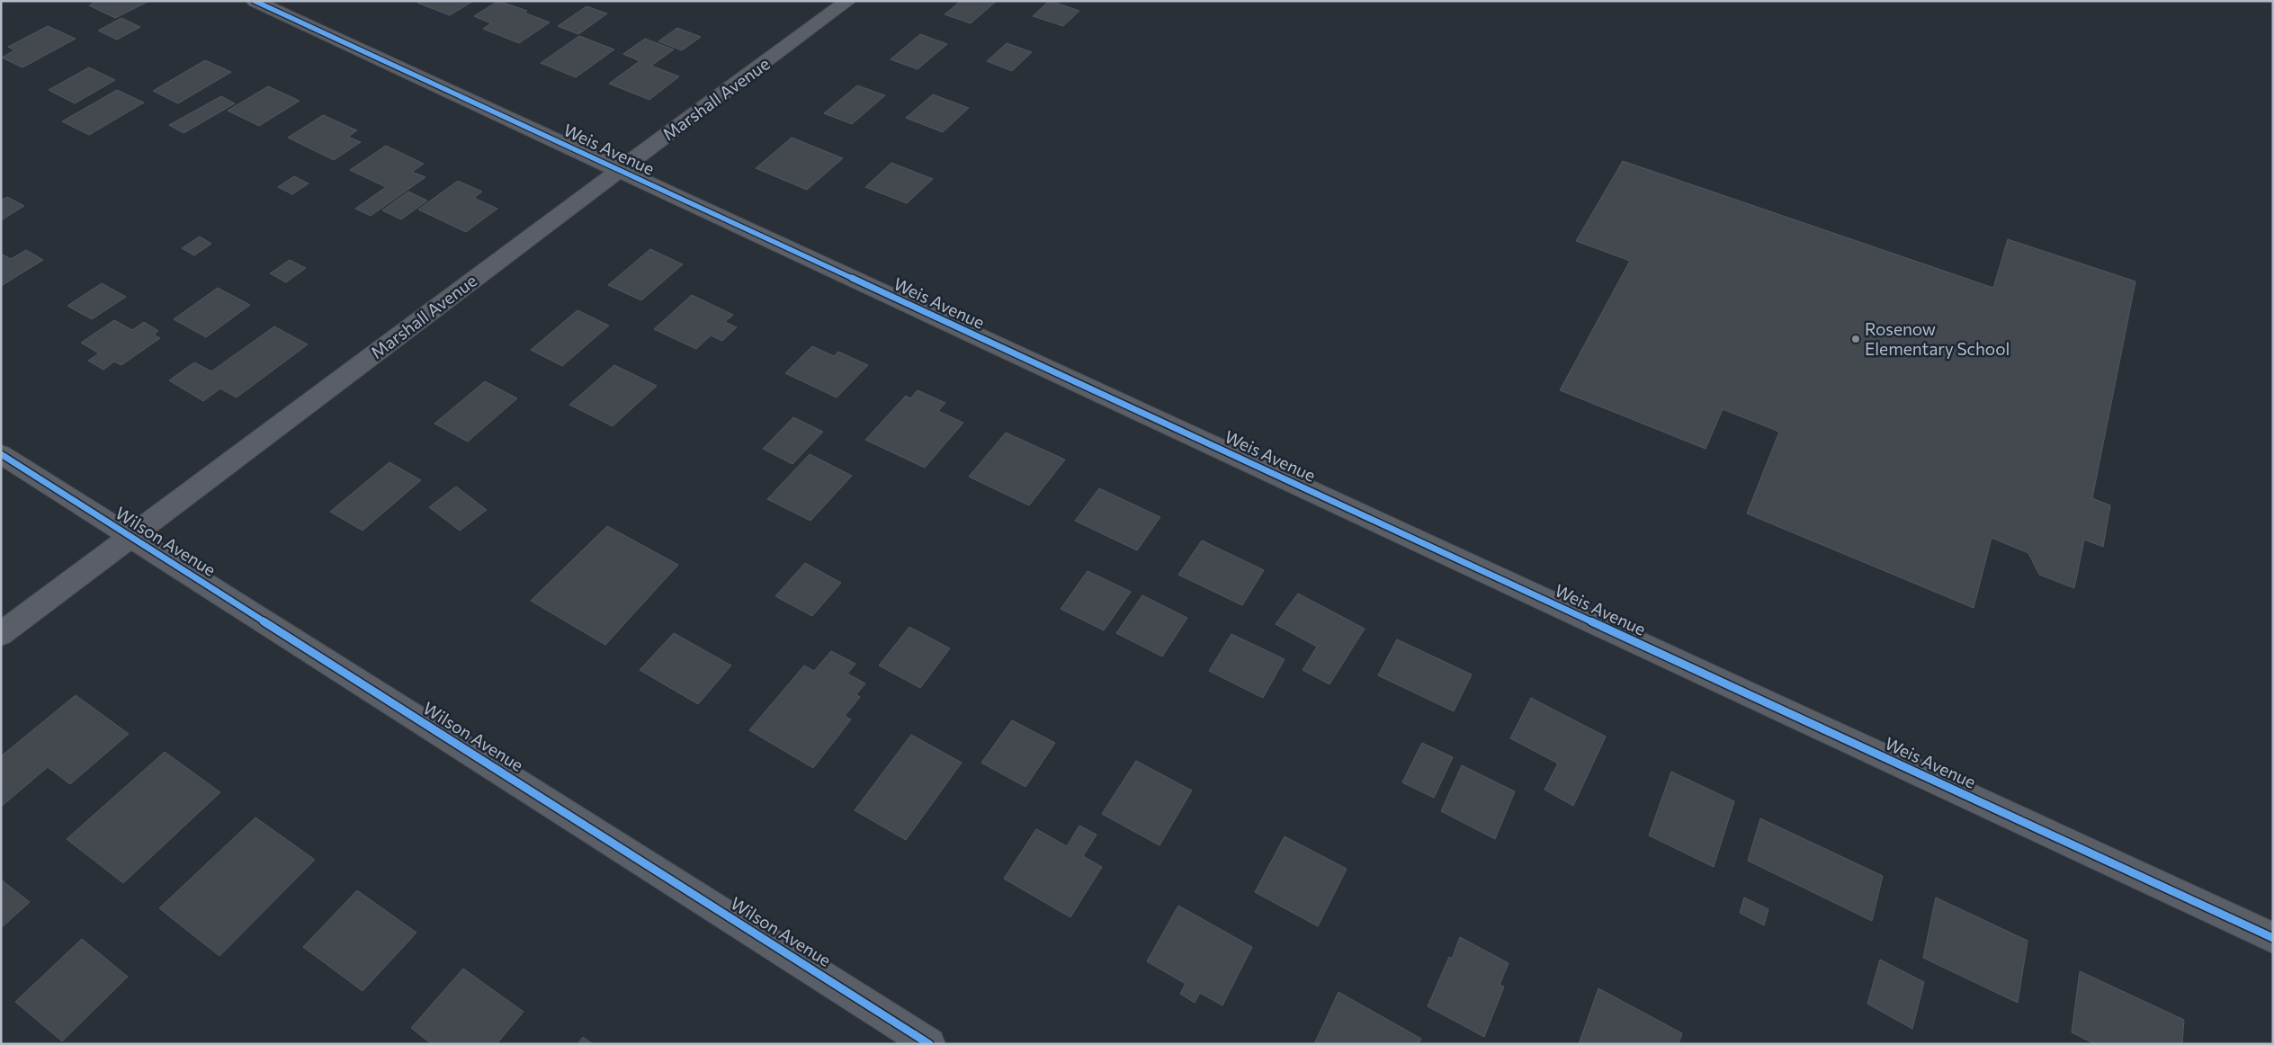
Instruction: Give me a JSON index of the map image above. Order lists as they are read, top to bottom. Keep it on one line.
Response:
{"streets":{"street":["Marshall Avenue","Weis Avenue","Wilson Avenue"]},"crossings":[["Marshall Avenue","Weis Avenue"],["Marshall Avenue","Wilson Avenue"]],"places":["Rosenow Elementary School"]}
